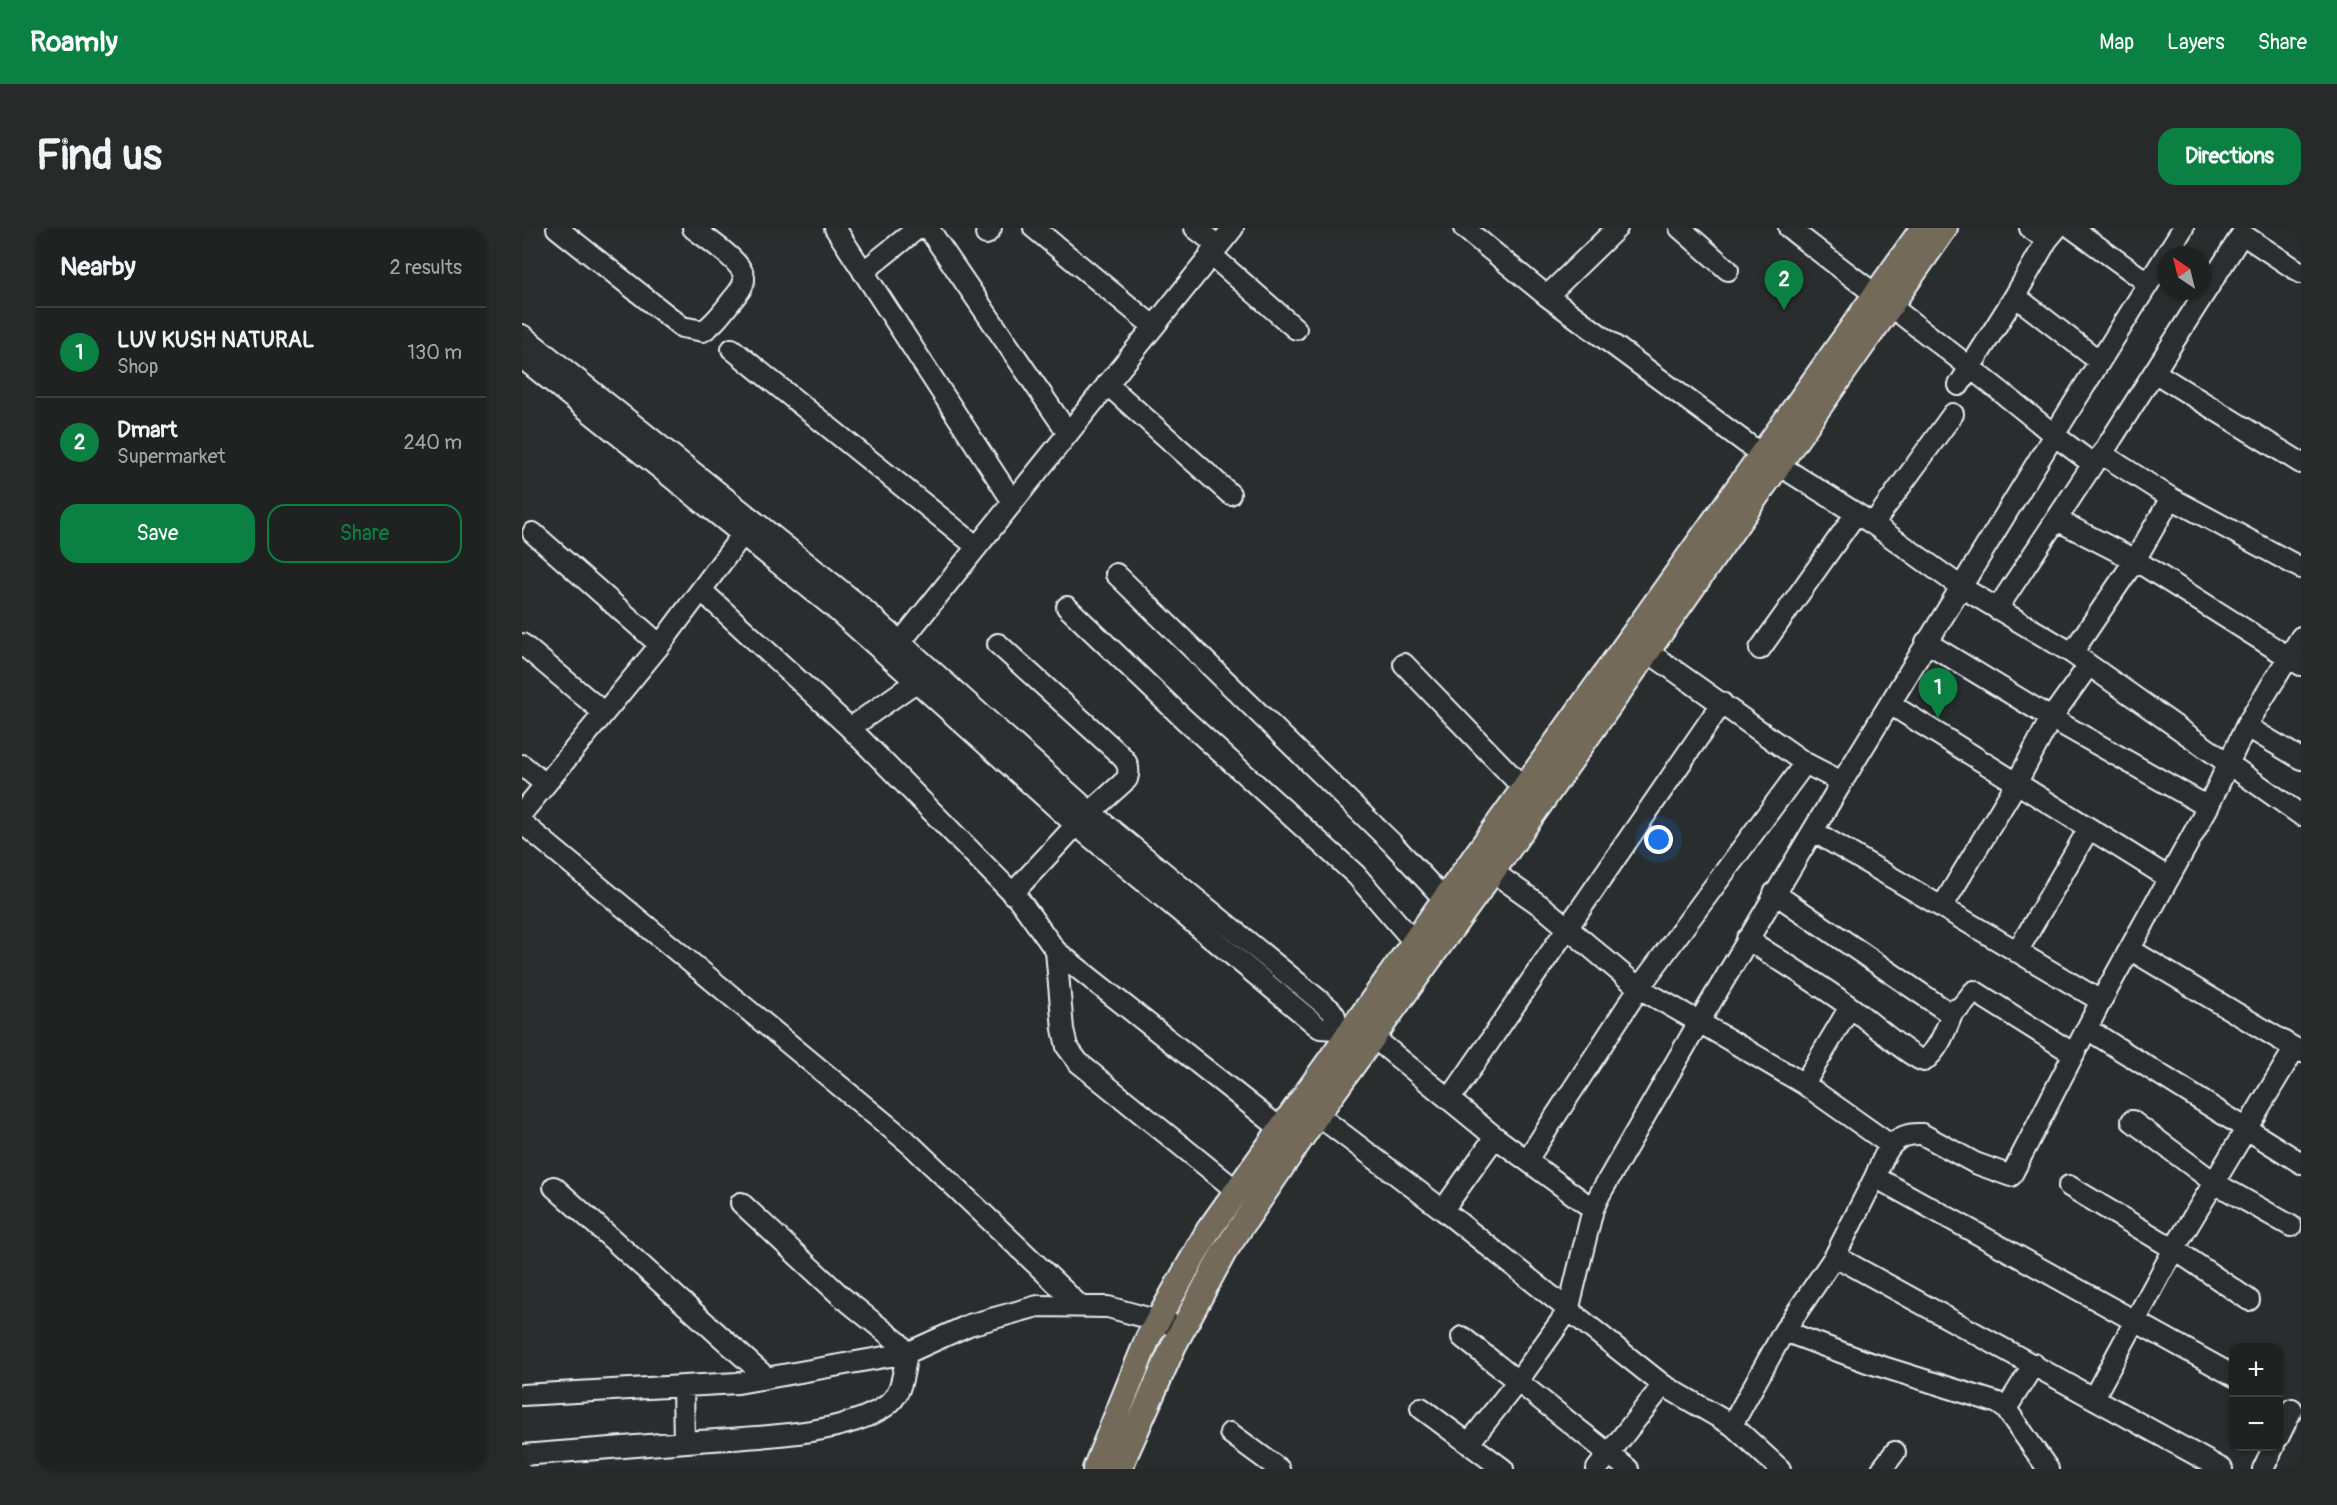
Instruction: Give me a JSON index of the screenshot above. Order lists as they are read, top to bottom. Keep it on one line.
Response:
{"north":"top left","page":{"header":"Roamly","nav":["Map","Layers","Share"],"buttons":["Directions",["Save","Share"]],"title":"Find us","heading":["Nearby","2 results"],"pins":["2","1"],"list":[{"mark":"1","name":"LUV KUSH NATURAL","note":"Shop","value":"130 m"},{"mark":"2","name":"Dmart","note":"Supermarket","value":"240 m"}],"map_buttons":["+","−"]}}
